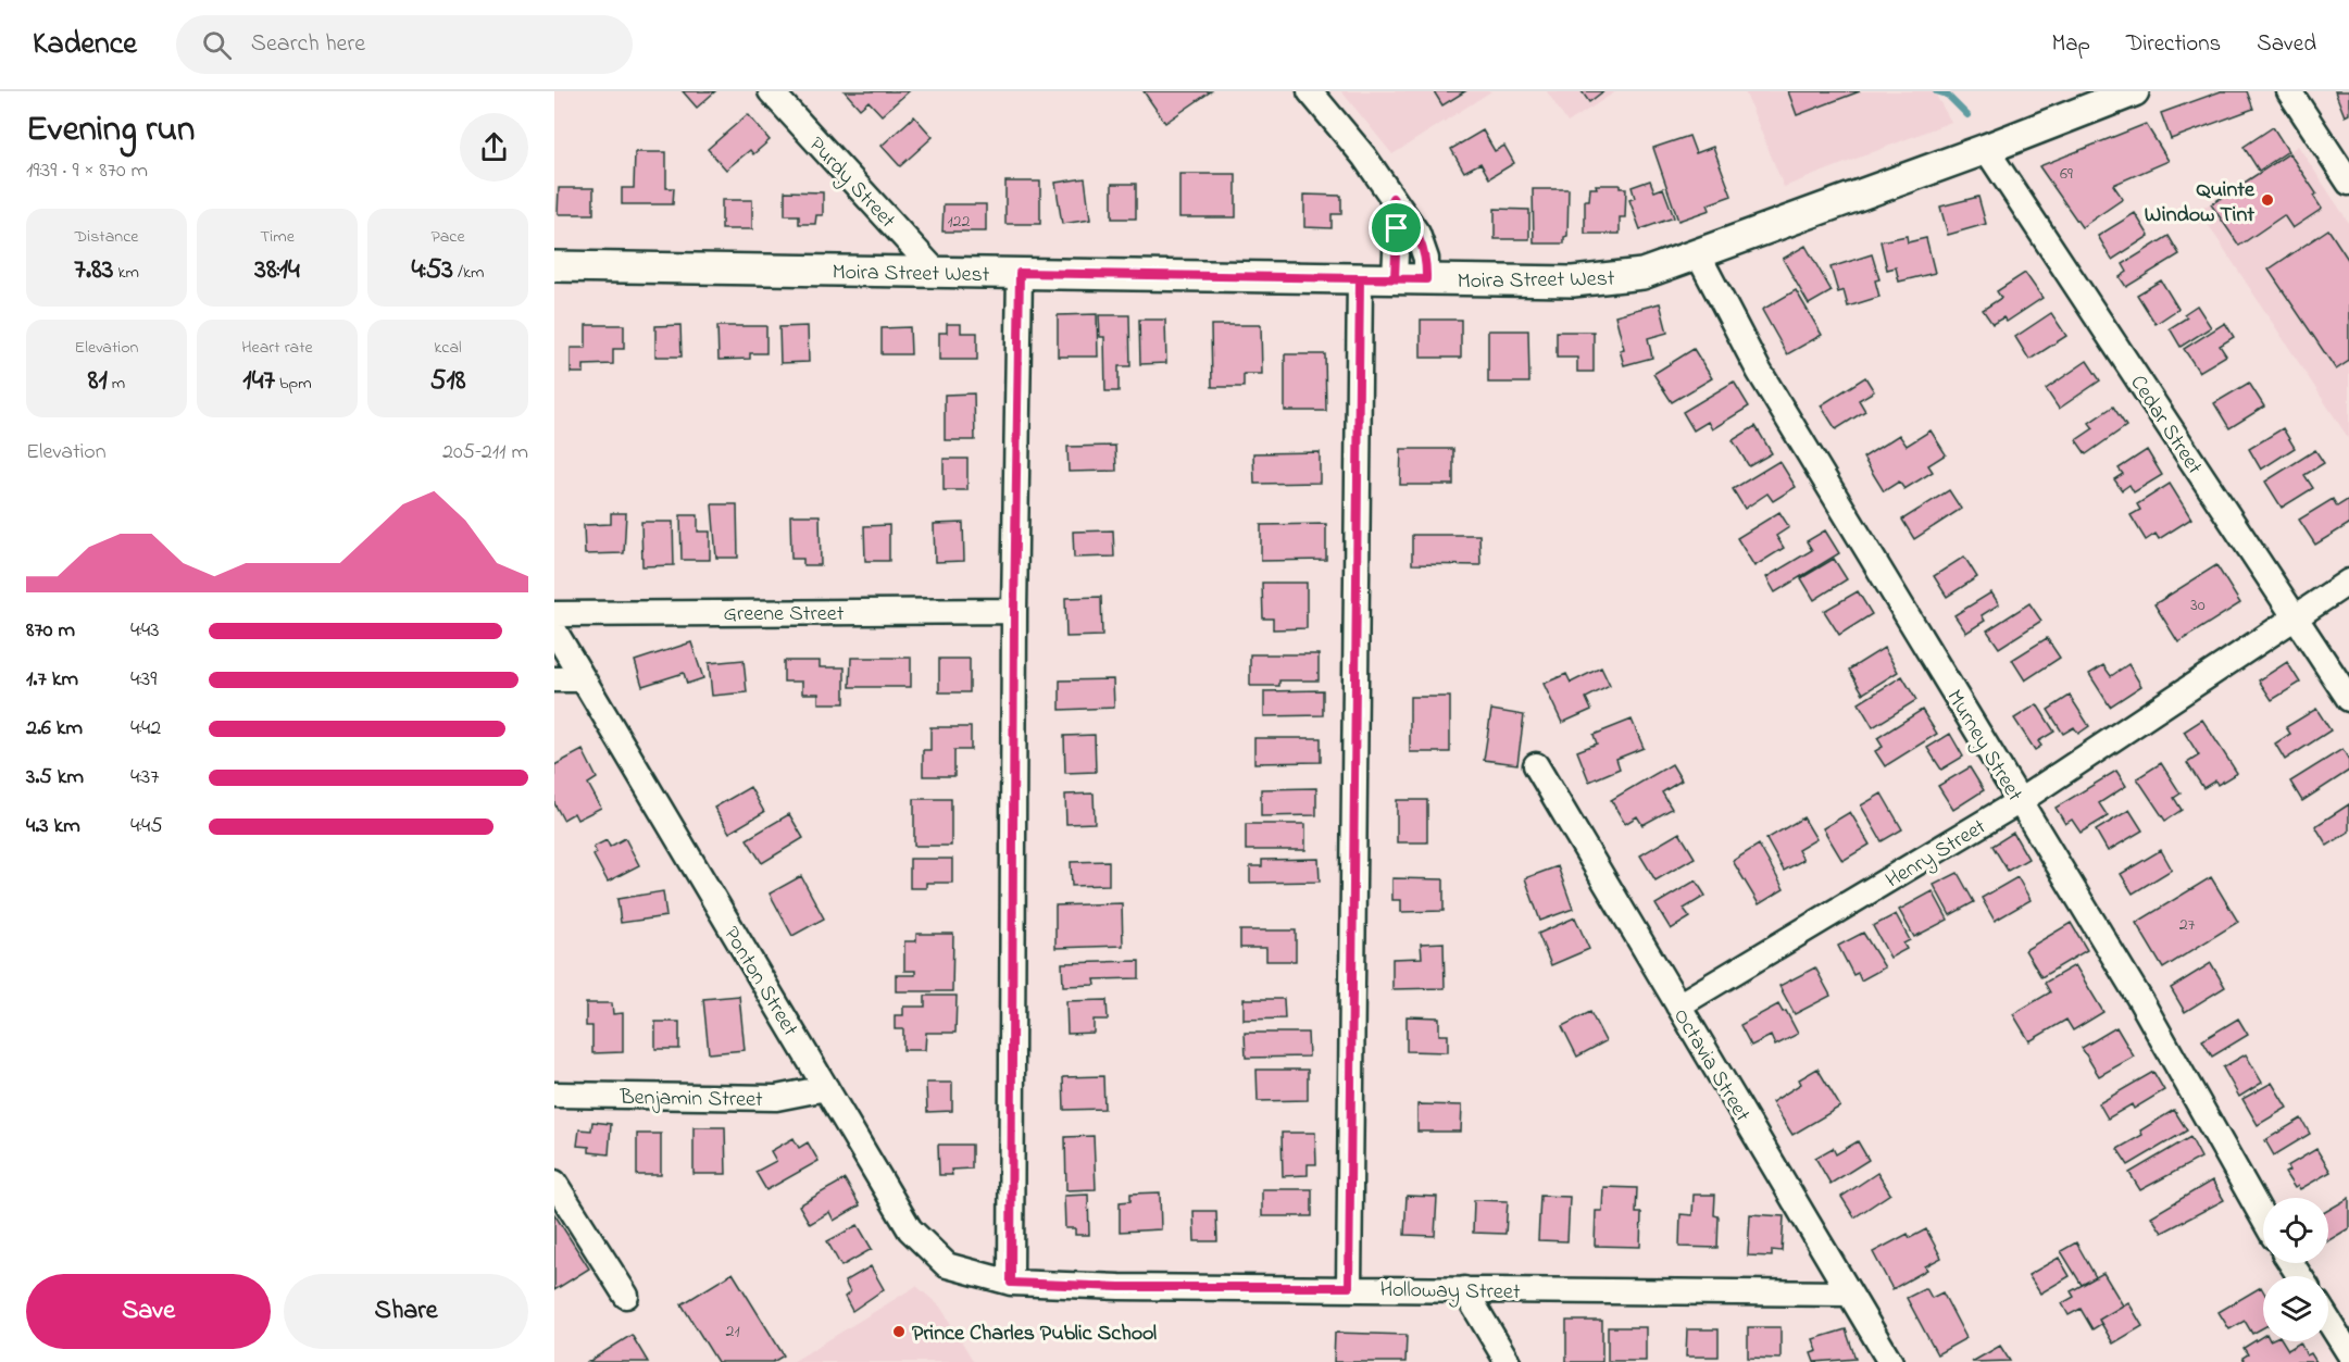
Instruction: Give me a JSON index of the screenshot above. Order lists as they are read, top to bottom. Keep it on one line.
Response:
{"streets":{"main road":["Moira Street West"],"street":["Purdy Street","Cedar Street","Greene Street","Murney Street","Henry Street","Ponton Street","Octavia Street","Benjamin Street","Holloway Street"]},"crossings":[["Purdy Street","Moira Street West"],["Moira Street West","Cedar Street"],["Moira Street West","Murney Street"],["Cedar Street","Henry Street"],["Murney Street","Henry Street"],["Henry Street","Octavia Street"],["Ponton Street","Benjamin Street"],["Ponton Street","Holloway Street"],["Octavia Street","Holloway Street"]],"places":["Quinte Window Tint","Prince Charles Public School"],"house_numbers":["69","122","30","27","21"],"page":{"header":"Kadence","search":"Search here","nav":["Map","Directions","Saved"],"heading":["Evening run","19:39 · 9 × 870 m"],"stats":[["Distance","7.83 km"],["Time","38:14"],["Pace","4:53 /km"],["Elevation","81 m"],["Heart rate","147 bpm"],["kcal","518"]],"chart":["Elevation","205–211 m"],"list":[{"name":"870 m","note":"4:43"},{"name":"1.7 km","note":"4:39"},{"name":"2.6 km","note":"4:42"},{"name":"3.5 km","note":"4:37"},{"name":"4.3 km","note":"4:45"}],"buttons":["Save","Share"]}}
